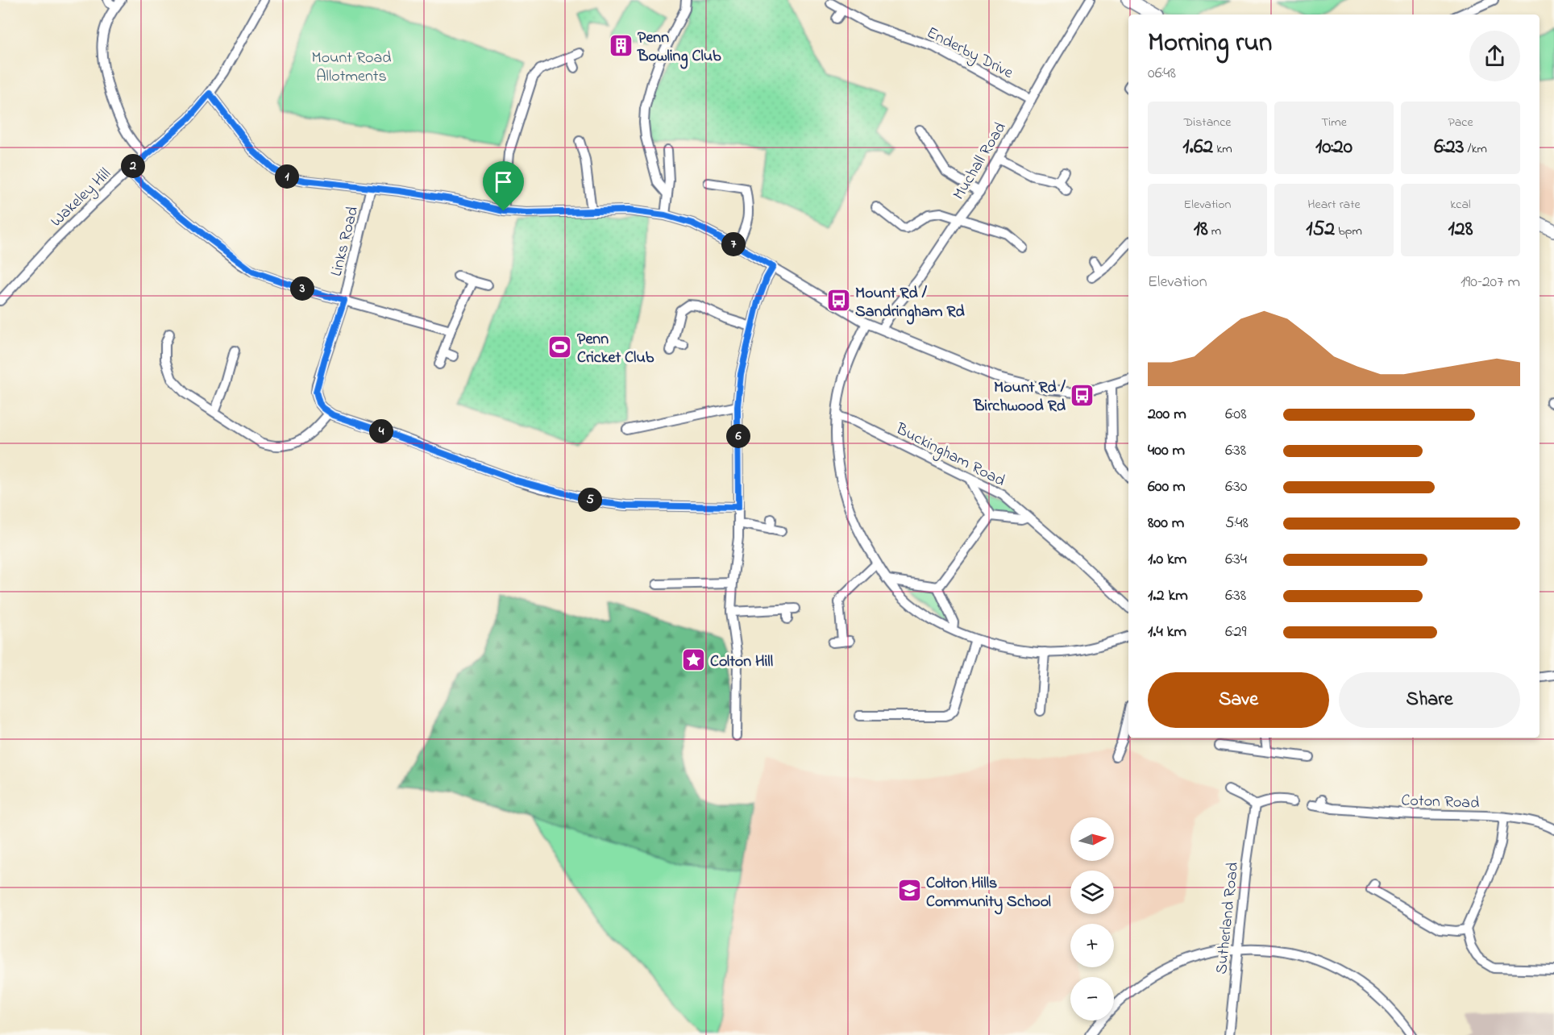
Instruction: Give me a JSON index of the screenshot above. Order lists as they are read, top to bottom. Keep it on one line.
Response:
{"streets":{"street":["Enderby Drive","Muchall Road","Wakeley Hill","Links Road","Buckingham Road","Coton Road","Sutherland Road"]},"crossings":[["Enderby Drive","Muchall Road"],["Wakeley Hill","Links Road"]],"parks":["Mount Road Allotments"],"places":{"building":["Penn Bowling Club"],"bus stop":["Mount Rd / Sandringham Rd","Mount Rd / Birchwood Rd"],"sports":["Penn Cricket Club"],"place":["Colton Hill"],"school or university":["Colton Hills Community School"]},"north":"right","page":{"heading":["Morning run","06:48"],"stats":[["Distance","1.62 km"],["Time","10:20"],["Pace","6:23 /km"],["Elevation","18 m"],["Heart rate","152 bpm"],["kcal","128"]],"pins":["2","1","7","3","4","6","5"],"chart":["Elevation","190–207 m"],"list":[{"name":"200 m","note":"6:08"},{"name":"400 m","note":"6:38"},{"name":"600 m","note":"6:30"},{"name":"800 m","note":"5:48"},{"name":"1.0 km","note":"6:34"},{"name":"1.2 km","note":"6:38"},{"name":"1.4 km","note":"6:29"}],"buttons":["Save","Share"],"map_buttons":["+","−"]}}
